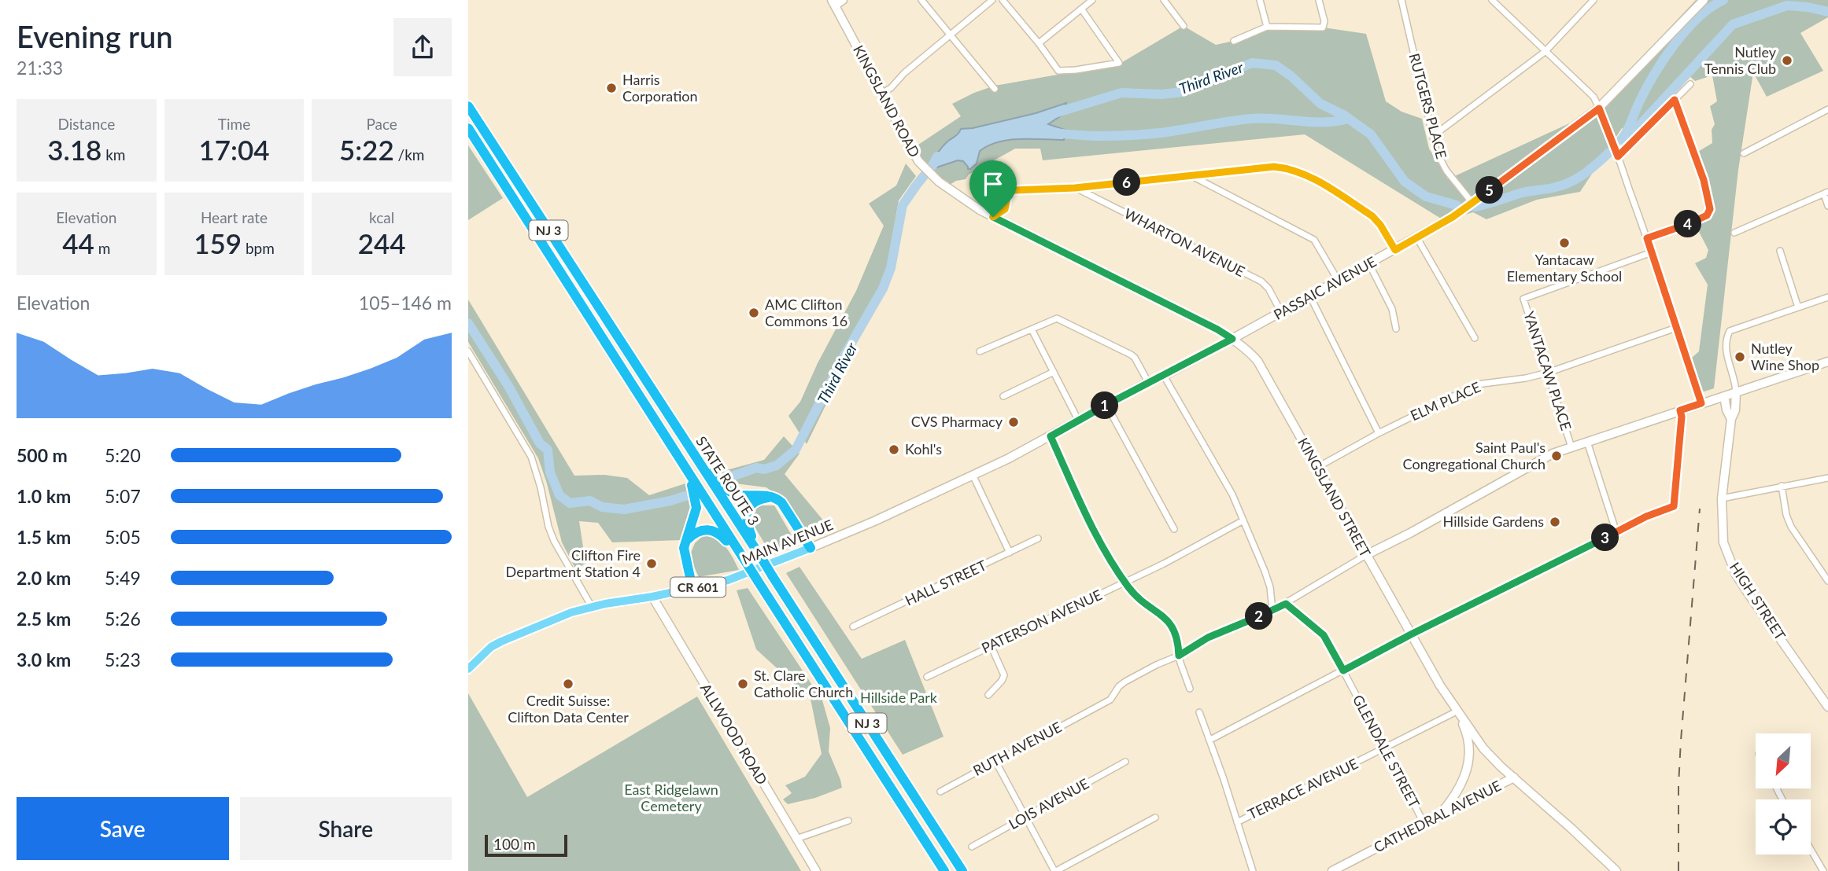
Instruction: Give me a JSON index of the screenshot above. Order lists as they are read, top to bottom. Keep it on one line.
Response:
{"streets":{"highway":["NJ 3","STATE ROUTE 3"],"main road":["KINGSLAND ROAD","PASSAIC AVENUE","KINGSLAND STREET","MAIN AVENUE","CR 601","HIGH STREET","ALLWOOD ROAD","CATHEDRAL AVENUE"],"street":["RUTGERS PLACE","WHARTON AVENUE","YANTACAW PLACE","ELM PLACE","HALL STREET","PATERSON AVENUE","RUTH AVENUE","GLENDALE STREET","TERRACE AVENUE","LOIS AVENUE"]},"crossings":[["KINGSLAND ROAD","KINGSLAND STREET"],["RUTGERS PLACE","PASSAIC AVENUE"],["WHARTON AVENUE","PASSAIC AVENUE"],["PASSAIC AVENUE","KINGSLAND STREET"],["PASSAIC AVENUE","MAIN AVENUE"],["YANTACAW PLACE","ELM PLACE"],["ELM PLACE","KINGSLAND STREET"],["KINGSLAND STREET","RUTH AVENUE"],["KINGSLAND STREET","TERRACE AVENUE"],["KINGSLAND STREET","CATHEDRAL AVENUE"],["MAIN AVENUE","ALLWOOD ROAD"],["RUTH AVENUE","GLENDALE STREET"],["GLENDALE STREET","TERRACE AVENUE"],["GLENDALE STREET","CATHEDRAL AVENUE"]],"water":["Third River"],"parks":["Hillside Park","East Ridgelawn Cemetery"],"places":["Nutley Tennis Club","Harris Corporation","Yantacaw Elementary School","AMC Clifton Commons 16","Nutley Wine Shop","CVS Pharmacy","Kohl's","Saint Paul's Congregational Church","Hillside Gardens","Clifton Fire Department Station 4","Credit Suisse: Clifton Data Center","St. Clare Catholic Church"],"scale_bar":"100 m","north":"bottom left","page":{"heading":["Evening run","21:33"],"stats":[["Distance","3.18 km"],["Time","17:04"],["Pace","5:22 /km"],["Elevation","44 m"],["Heart rate","159 bpm"],["kcal","244"]],"pins":["6","5","4","1","3","2"],"chart":["Elevation","105–146 m"],"list":[{"name":"500 m","note":"5:20"},{"name":"1.0 km","note":"5:07"},{"name":"1.5 km","note":"5:05"},{"name":"2.0 km","note":"5:49"},{"name":"2.5 km","note":"5:26"},{"name":"3.0 km","note":"5:23"}],"buttons":["Save","Share"],"scale":"100 m"}}
